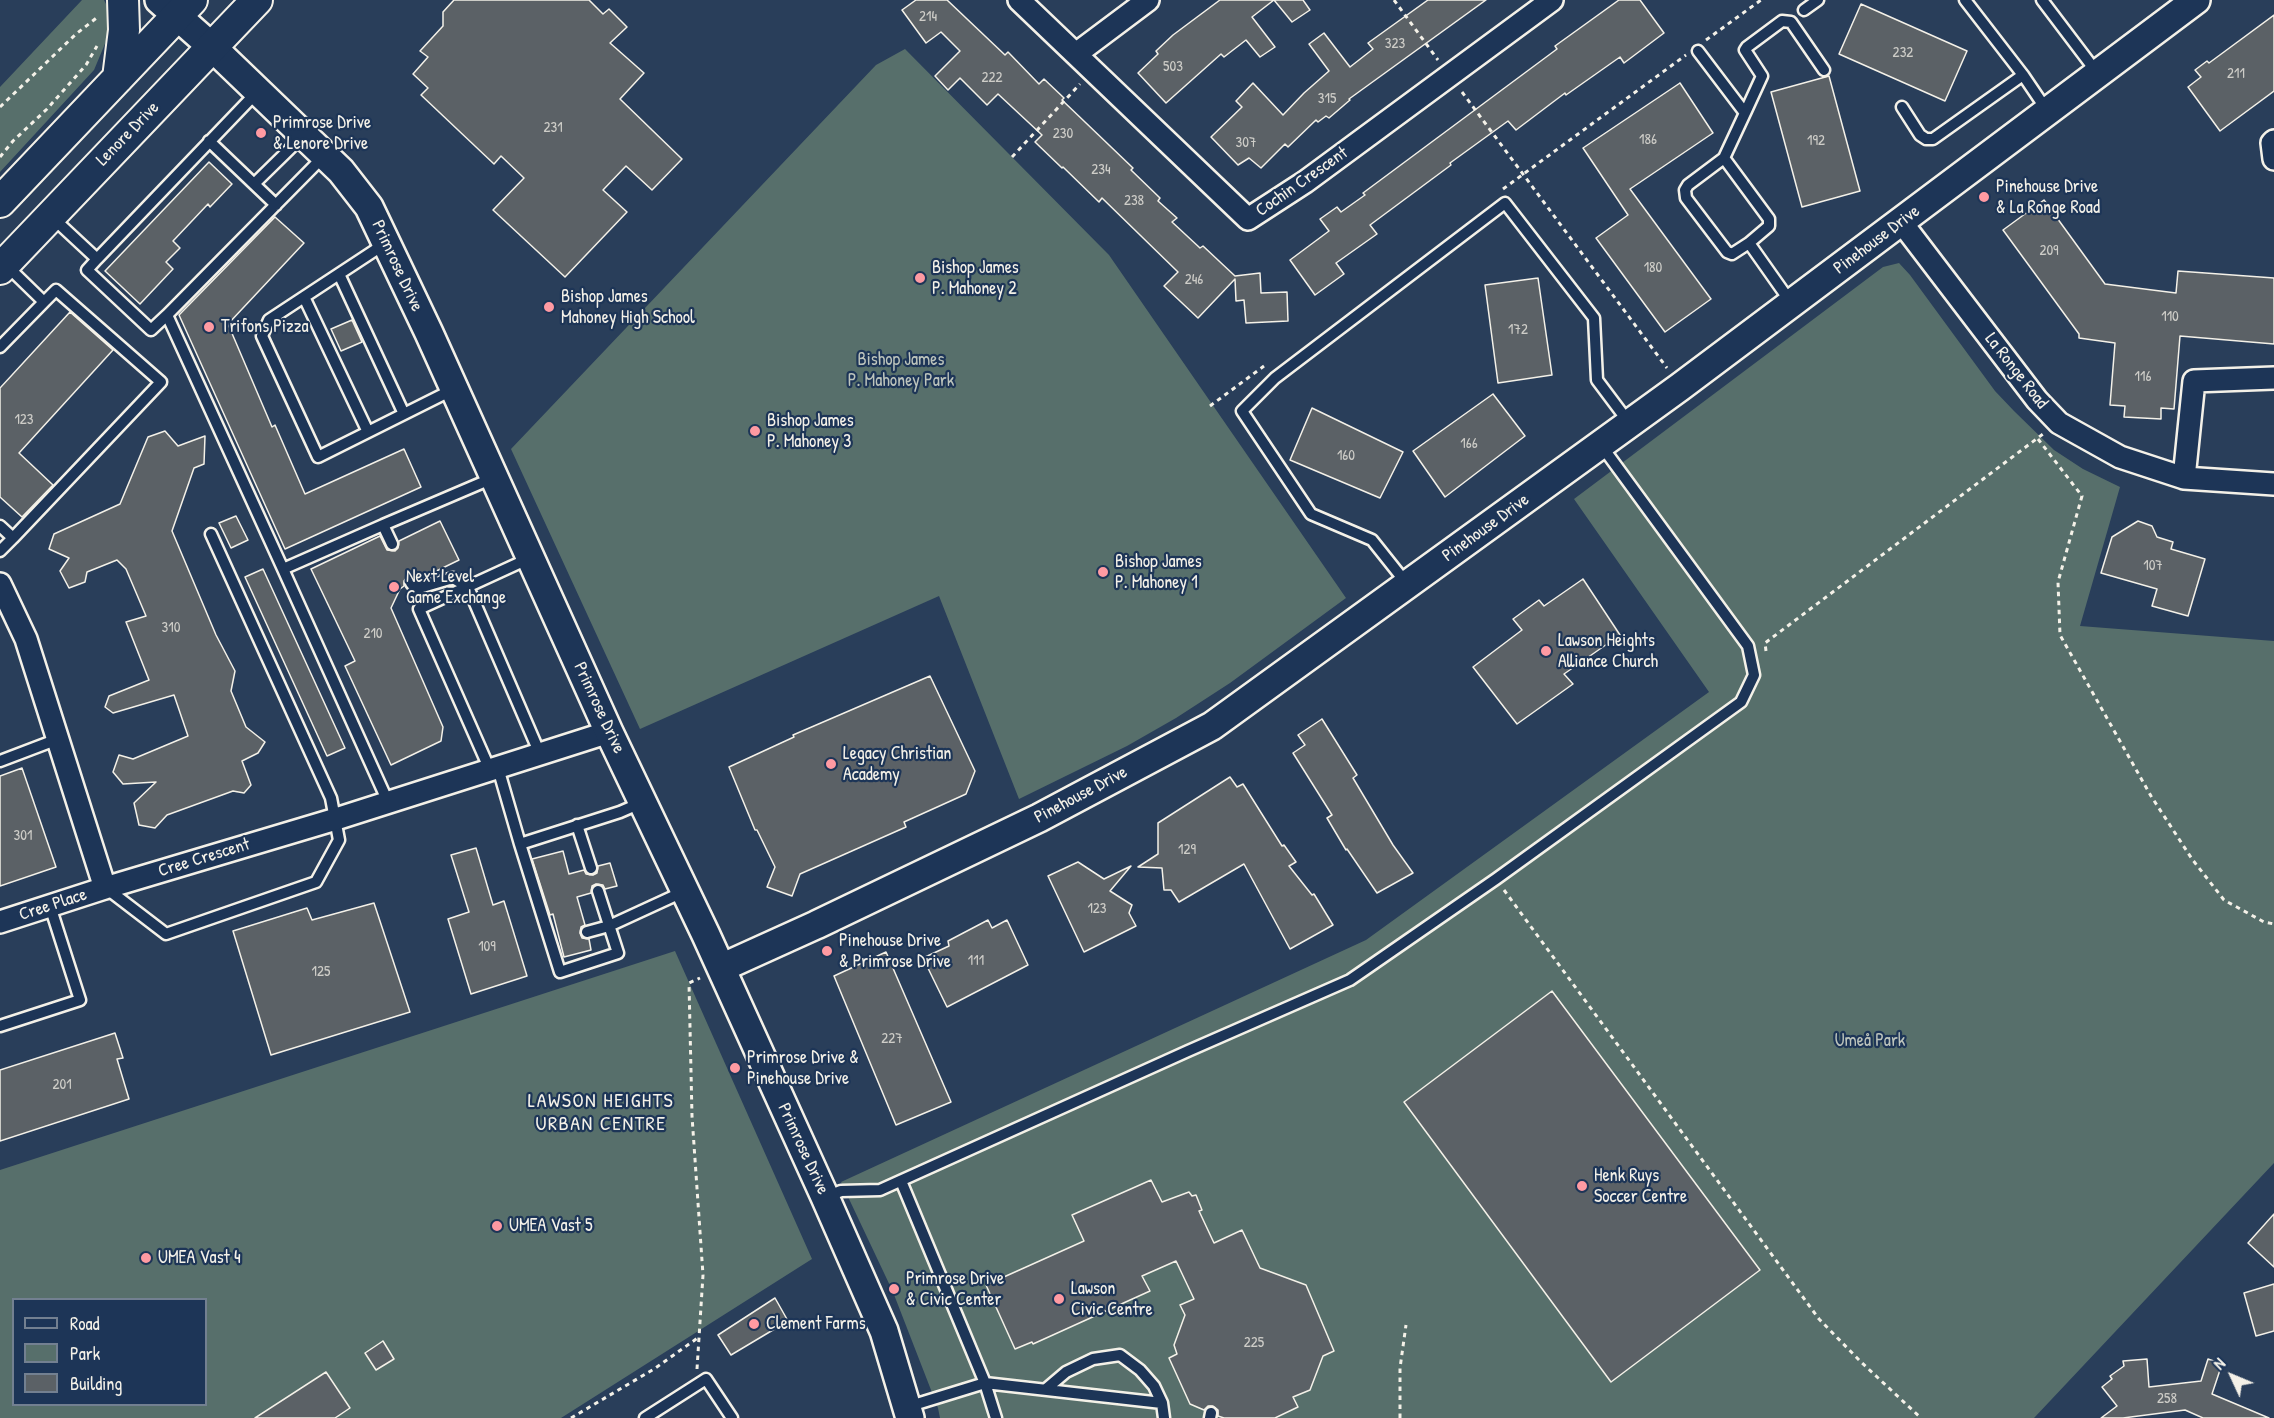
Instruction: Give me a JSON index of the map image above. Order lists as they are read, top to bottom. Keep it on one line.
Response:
{"streets":{"main road":["Lenore Drive"],"street":["Cochin Crescent","Pinehouse Drive","Primrose Drive","La Ronge Road","Cree Crescent","Cree Place"]},"crossings":[["Lenore Drive","Primrose Drive"],["Pinehouse Drive","Primrose Drive"],["Pinehouse Drive","La Ronge Road"],["Primrose Drive","Cree Crescent"],["Cree Crescent","Cree Place"]],"districts":["LAWSON HEIGHTS URBAN CENTRE"],"parks":["Bishop James P. Mahoney Park","Umeå Park"],"places":["Primrose Drive & Lenore Drive","Pinehouse Drive & La Ronge Road","Bishop James P. Mahoney 2","Bishop James Mahoney High School","Trifons Pizza","Bishop James P. Mahoney 3","Bishop James P. Mahoney 1","Next Level Game Exchange","Lawson Heights Alliance Church","Legacy Christian Academy","Pinehouse Drive & Primrose Drive","Primrose Drive & Pinehouse Drive","Henk Ruys Soccer Centre","UMEA Vast 5","UMEA Vast 4","Primrose Drive & Civic Center","Lawson Civic Centre","Clement Farms"],"house_numbers":["214","323","232","503","211","222","315","231","230","186","192","307","234","238","209","180","246","110","172","116","123","166","160","107","310","210","301","129","123","109","111","125","227","201","225","258"],"legend":["Road","Park","Building"],"north":"top left"}
